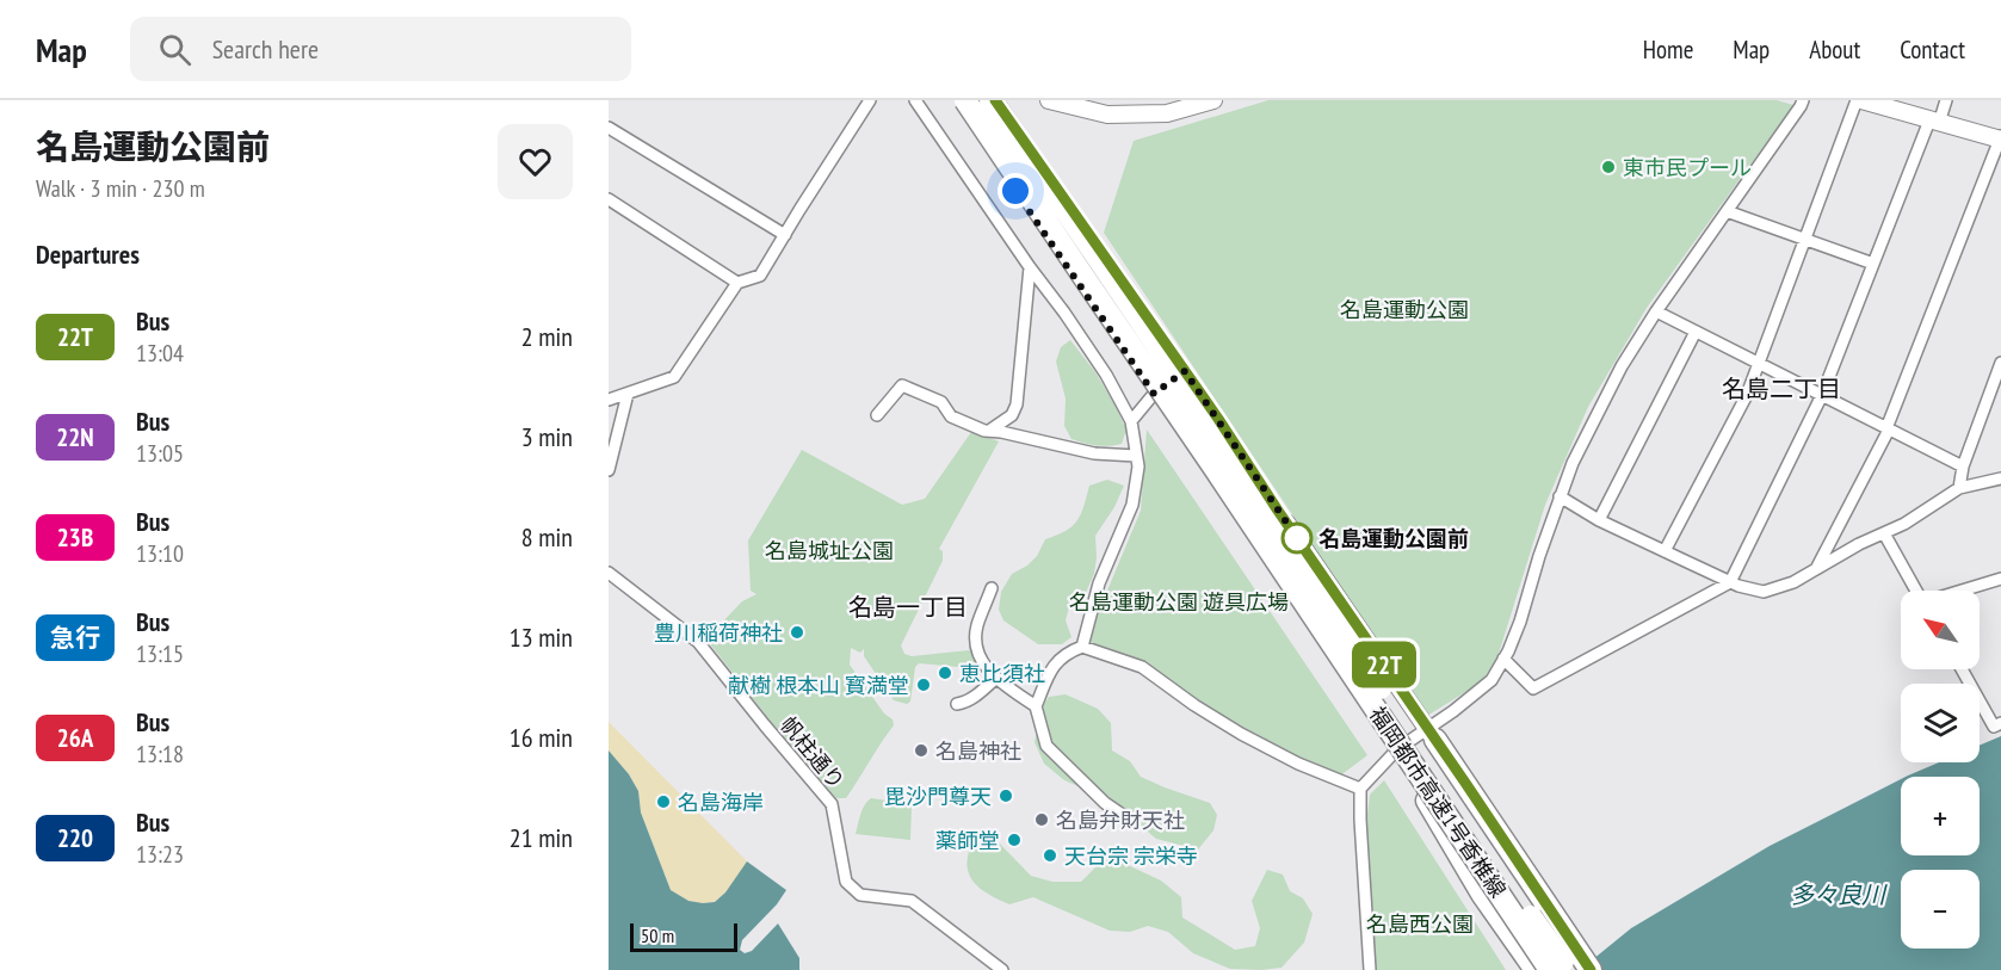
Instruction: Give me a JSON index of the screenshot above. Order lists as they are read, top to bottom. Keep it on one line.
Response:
{"streets":{"highway":["福岡都市高速1号香椎線"],"street":["帆柱通り"]},"districts":["名島二丁目","名島一丁目"],"water":["多々良川"],"parks":["名島運動公園","名島城址公園","名島運動公園 遊具広場","名島西公園"],"places":["東市民プール","名島運動公園前","豊川稲荷神社","恵比須社","献樹 根本山 寳満堂","名島神社","毘沙門尊天","名島海岸","名島弁財天社","薬師堂","天台宗 宗栄寺"],"lines":["bus line 22T"],"scale_bar":"50 m","north":"top left","page":{"header":"Map","search":"Search here","nav":["Home","Map","About","Contact"],"heading":[["名島運動公園前","Walk · 3 min · 230 m"],"Departures"],"on_map":"22T","list":[{"mark":"22T","name":"Bus","note":"13:04","value":"2 min"},{"mark":"22N","name":"Bus","note":"13:05","value":"3 min"},{"mark":"23B","name":"Bus","note":"13:10","value":"8 min"},{"mark":"急行","name":"Bus","note":"13:15","value":"13 min"},{"mark":"26A","name":"Bus","note":"13:18","value":"16 min"},{"mark":"220","name":"Bus","note":"13:23","value":"21 min"}],"map_buttons":["+","−"],"scale":"50 m"}}
